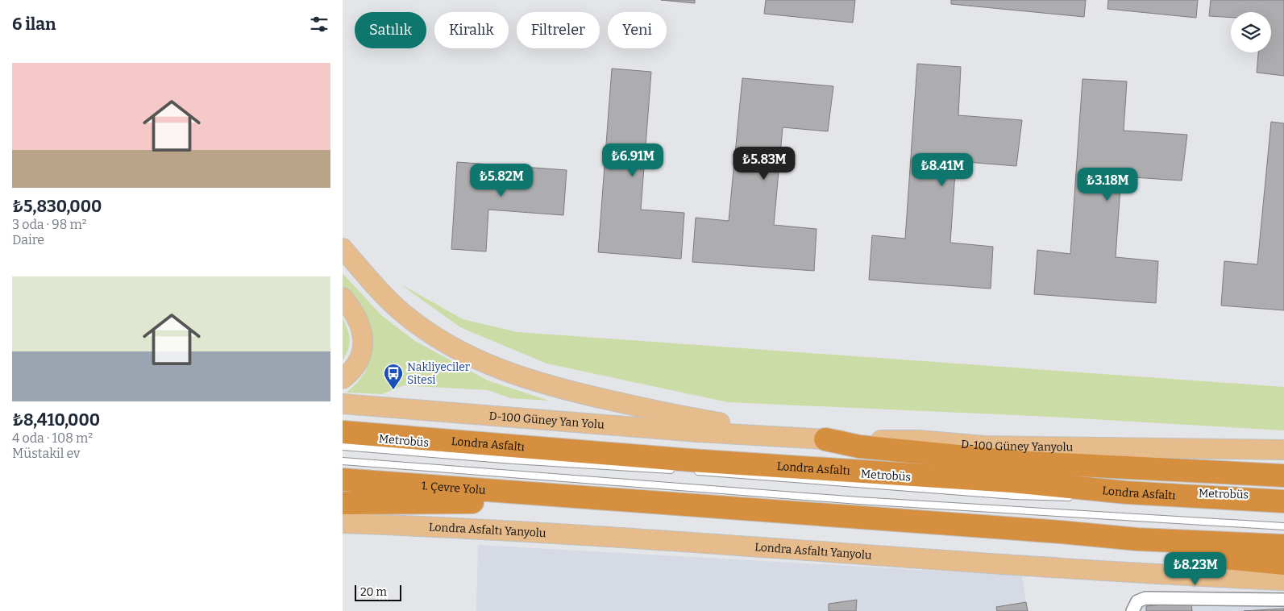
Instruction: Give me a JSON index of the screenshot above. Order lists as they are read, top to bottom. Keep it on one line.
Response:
{"streets":{"highway":["Londra Asfaltı","1. Çevre Yolu"],"main road":["D-100 Güney Yan Yolu","D-100 Güney Yanyolu","Londra Asfaltı Yanyolu"],"lane":["Metrobüs"]},"crossings":[["D-100 Güney Yan Yolu","D-100 Güney Yanyolu"]],"places":{"bus stop":["Nakliyeciler Sitesi"]},"scale_bar":"20 m","page":{"heading":"6 ilan","chip":["Satılık","Kiralık","Filtreler","Yeni"],"list":[{"name":"₺5,830,000","note":"3 oda · 98 m² · Daire"},{"name":"₺8,410,000","note":"4 oda · 108 m² · Müstakil ev"}],"price":["₺6.91M","₺5.83M","₺8.41M","₺5.82M","₺3.18M","₺8.23M"],"scale":"20 m"}}
